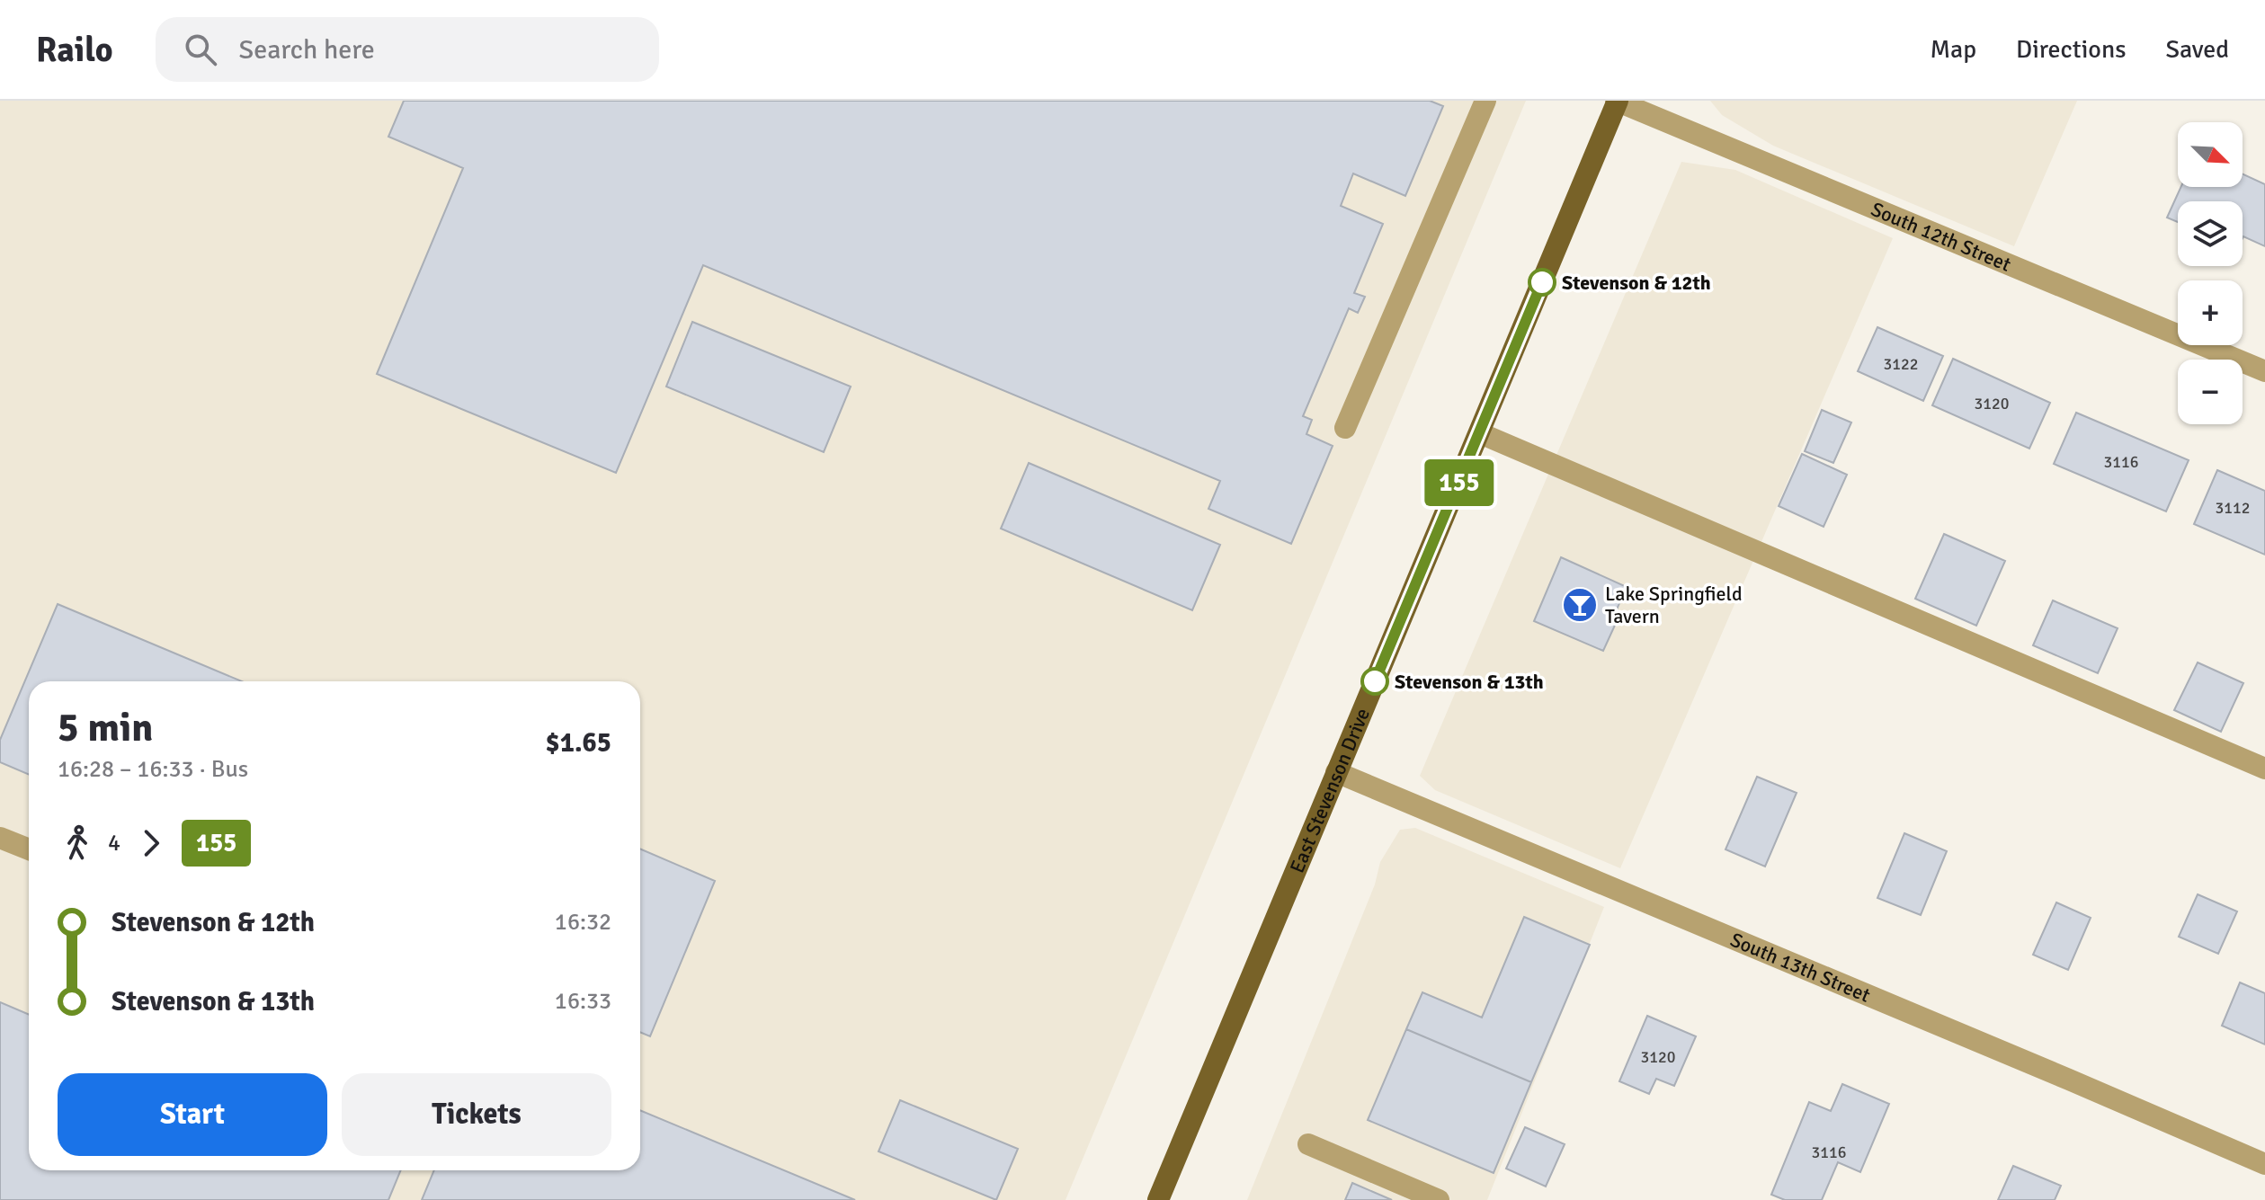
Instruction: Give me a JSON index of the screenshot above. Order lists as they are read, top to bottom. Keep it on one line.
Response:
{"streets":{"main road":["East Stevenson Drive"],"street":["South 12th Street","South 13th Street"]},"crossings":[["South 12th Street","East Stevenson Drive"],["East Stevenson Drive","South 13th Street"]],"places":{"other":["Stevenson & 12th","Stevenson & 13th"],"bar":["Lake Springfield Tavern"]},"lines":["bus line 155"],"house_numbers":["3122","3120","3116","3112","3120","3116"],"north":"bottom right","page":{"header":"Railo","search":"Search here","nav":["Map","Directions","Saved"],"on_map":"155","map_buttons":["+","−"],"heading":["5 min","16:28 – 16:33 · Bus","$1.65"],"legs":["4","155"],"list":[{"name":"Stevenson & 12th","value":"16:32"},{"name":"Stevenson & 13th","value":"16:33"}],"buttons":["Start","Tickets"]}}
